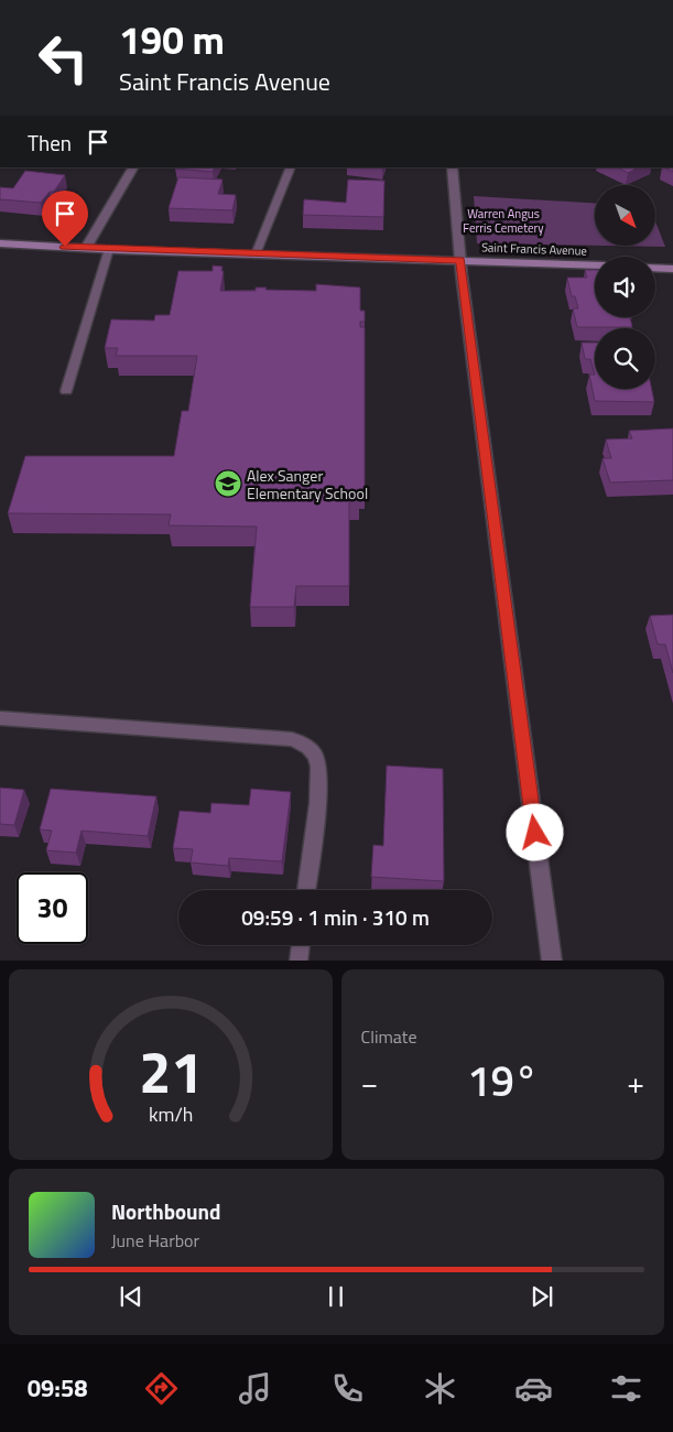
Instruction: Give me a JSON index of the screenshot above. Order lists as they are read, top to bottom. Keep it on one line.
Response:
{"streets":{"street":["Saint Francis Avenue"]},"parks":["Warren Angus Ferris Cemetery"],"places":{"school or university":["Alex Sanger Elementary School"]},"north":"bottom right","page":{"turn":["190 m","Saint Francis Avenue"],"then":"Then","limit":"30","trip":"09:59 · 1 min · 310 m","tile":"Climate","heat":["−","19°","+"],"song":["Northbound","June Harbor"],"tabs":"09:58","gauge":["21","km/h"]}}
